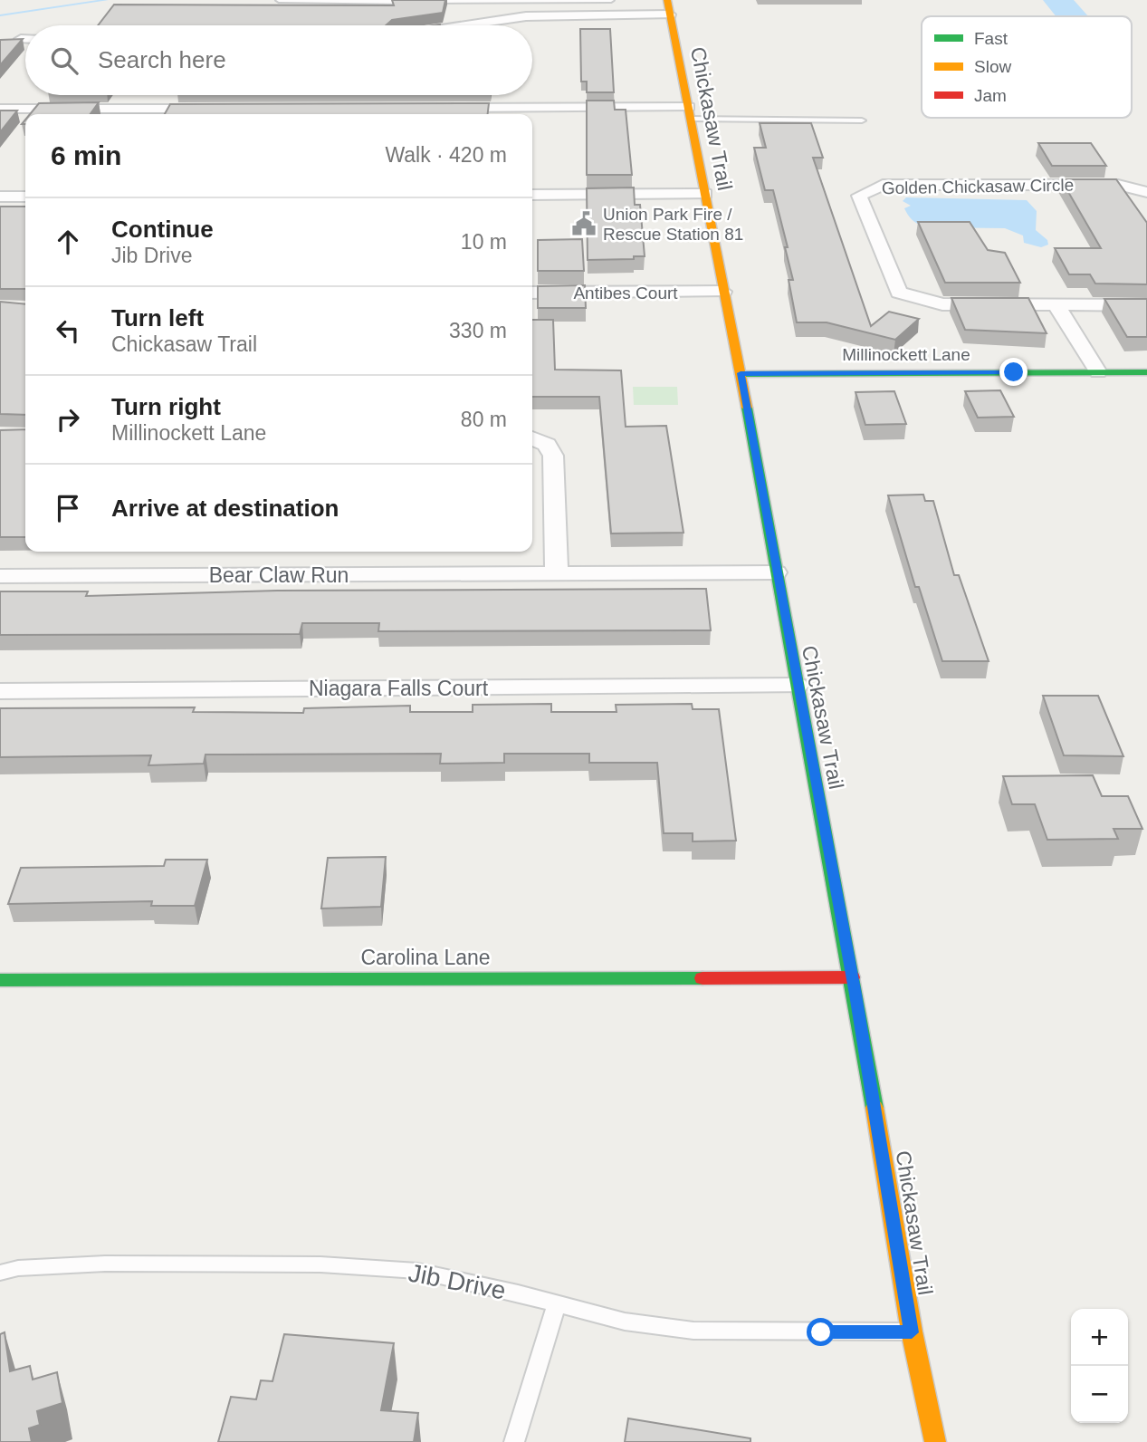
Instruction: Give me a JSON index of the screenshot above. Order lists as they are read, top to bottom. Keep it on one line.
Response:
{"streets":{"street":["Chickasaw Trail","Golden Chickasaw Circle","Antibes Court","Millinockett Lane","Bear Claw Run","Niagara Falls Court","Carolina Lane"],"lane":["Jib Drive"]},"crossings":[["Chickasaw Trail","Antibes Court"],["Chickasaw Trail","Millinockett Lane"],["Chickasaw Trail","Bear Claw Run"],["Chickasaw Trail","Niagara Falls Court"],["Chickasaw Trail","Carolina Lane"],["Chickasaw Trail","Jib Drive"]],"places":{"public building":["Union Park Fire / Rescue Station 81"]},"legend":["Fast","Slow","Jam"],"page":{"search":"Search here","heading":["6 min","Walk · 420 m"],"list":[["Continue","Jib Drive","10 m"],["Turn left","Chickasaw Trail","330 m"],["Turn right","Millinockett Lane","80 m"],"Arrive at destination"],"map_buttons":["+","−"]}}
